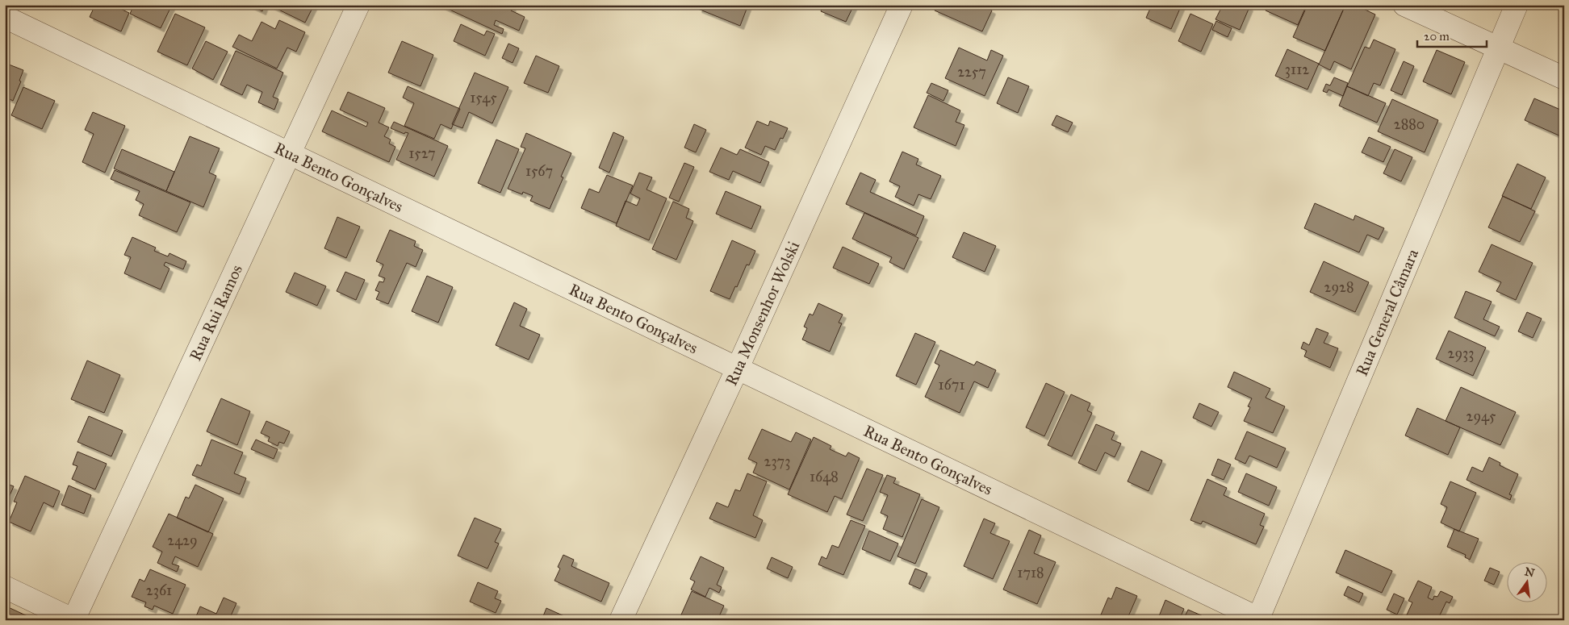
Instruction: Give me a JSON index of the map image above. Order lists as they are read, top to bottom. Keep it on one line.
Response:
{"streets":{"street":["Rua Bento Gonçalves","Rua General Câmara","Rua Rui Ramos","Rua Monsenhor Wolski"]},"crossings":[["Rua Bento Gonçalves","Rua General Câmara"],["Rua Bento Gonçalves","Rua Rui Ramos"],["Rua Bento Gonçalves","Rua Monsenhor Wolski"]],"house_numbers":["3112","2257","1545","2880","1527","1567","2928","2933","1671","2945","2373","1648","2429","1718","2361"],"scale_bar":"20 m","north":"top"}
